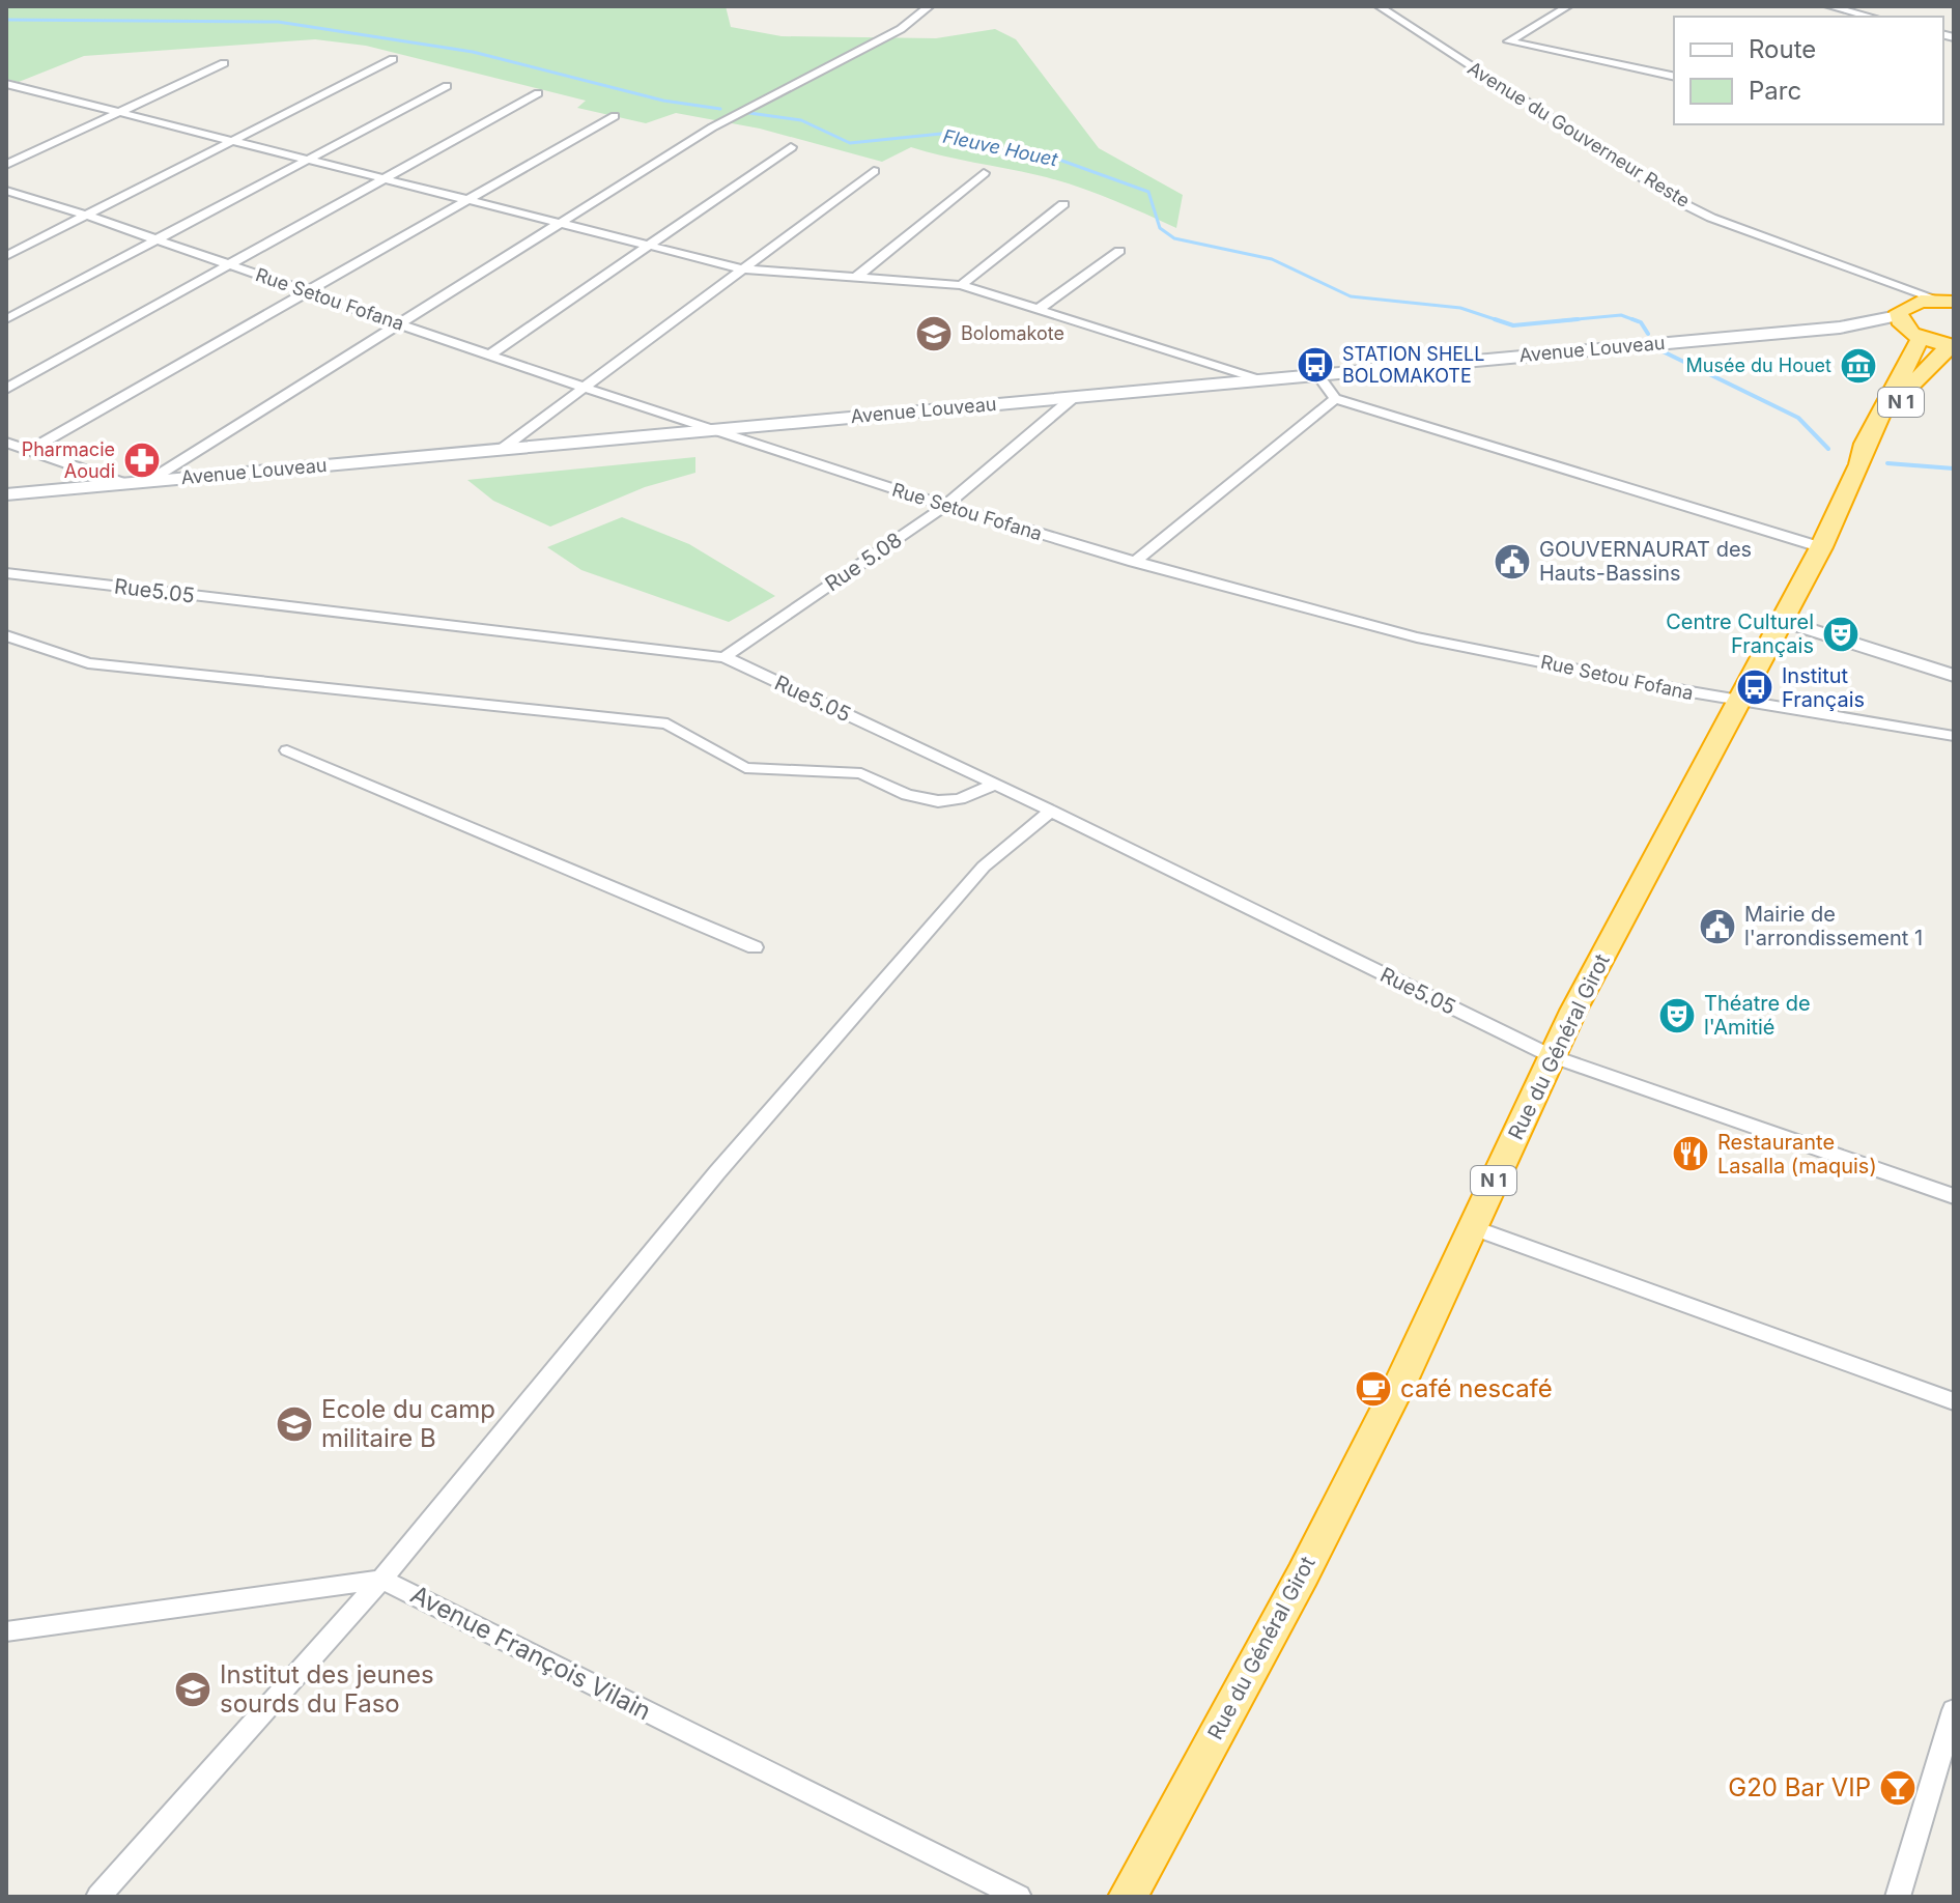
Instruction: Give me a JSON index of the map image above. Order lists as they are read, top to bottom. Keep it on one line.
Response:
{"streets":{"highway":["N 1","Rue du Général Girot"],"main road":["Avenue Louveau"],"street":["Avenue du Gouverneur Reste","Rue Setou Fofana","Rue 5.08","Rue5.05","Avenue François Vilain"]},"crossings":[["Rue Setou Fofana","Avenue Louveau"],["Rue Setou Fofana","Rue 5.08"],["Rue Setou Fofana","Rue du Général Girot"],["Avenue Louveau","N 1"],["Avenue Louveau","Rue 5.08"],["N 1","Rue du Général Girot"],["Rue 5.08","Rue5.05"],["Rue5.05","Rue du Général Girot"]],"water":["Fleuve Houet"],"places":{"school or university":["Bolomakote","Ecole du camp militaire B","Institut des jeunes sourds du Faso"],"bus stop":["STATION SHELL BOLOMAKOTE","Institut Français"],"museum":["Musée du Houet"],"pharmacy":["Pharmacie Aoudi"],"public building":["GOUVERNAURAT des Hauts-Bassins","Mairie de l'arrondissement 1"],"theatre":["Centre Culturel Français","Théatre de l'Amitié"],"restaurant":["Restaurante Lasalla (maquis)"],"cafe":["café nescafé"],"bar":["G20 Bar VIP"]},"legend":["Route","Parc"]}
